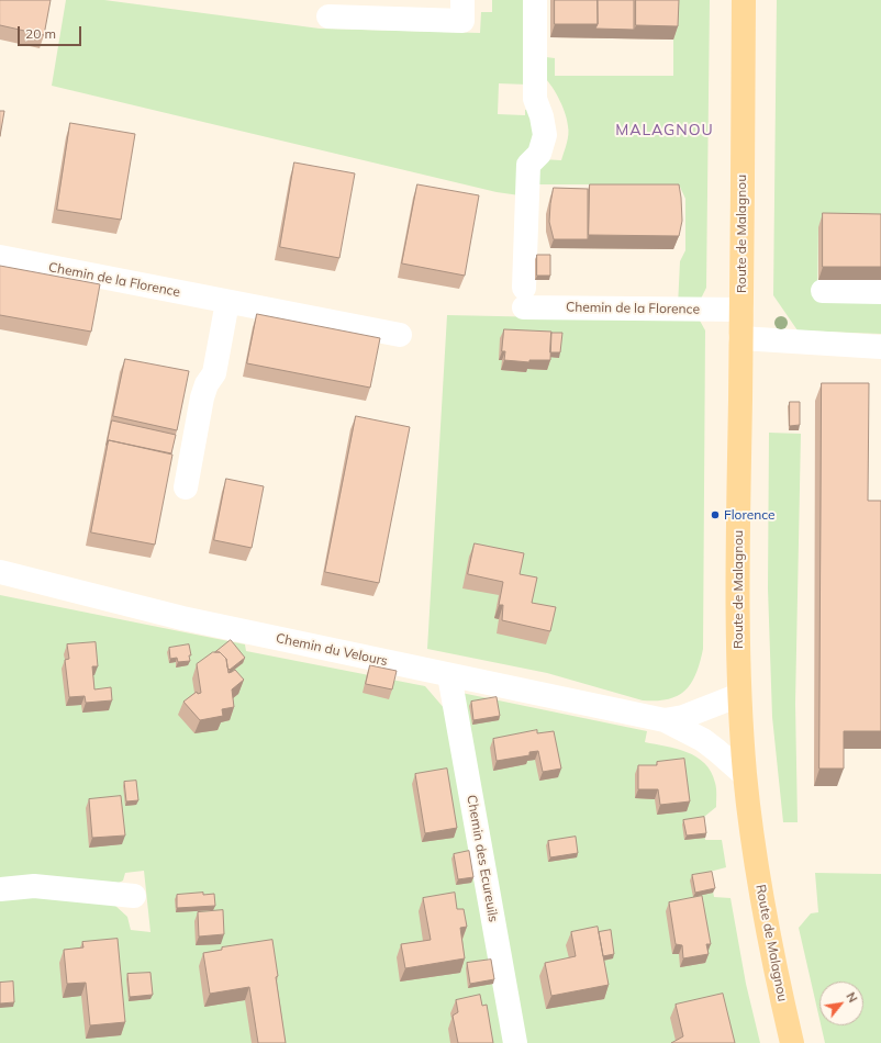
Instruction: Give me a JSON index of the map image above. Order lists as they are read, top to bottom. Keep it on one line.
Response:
{"streets":{"main road":["Route de Malagnou"],"street":["Chemin de la Florence","Chemin du Velours","Chemin des Ecureuils"]},"crossings":[["Route de Malagnou","Chemin de la Florence"],["Route de Malagnou","Chemin du Velours"],["Chemin du Velours","Chemin des Ecureuils"]],"districts":["MALAGNOU"],"places":["Florence"],"scale_bar":"20 m","north":"top right"}
